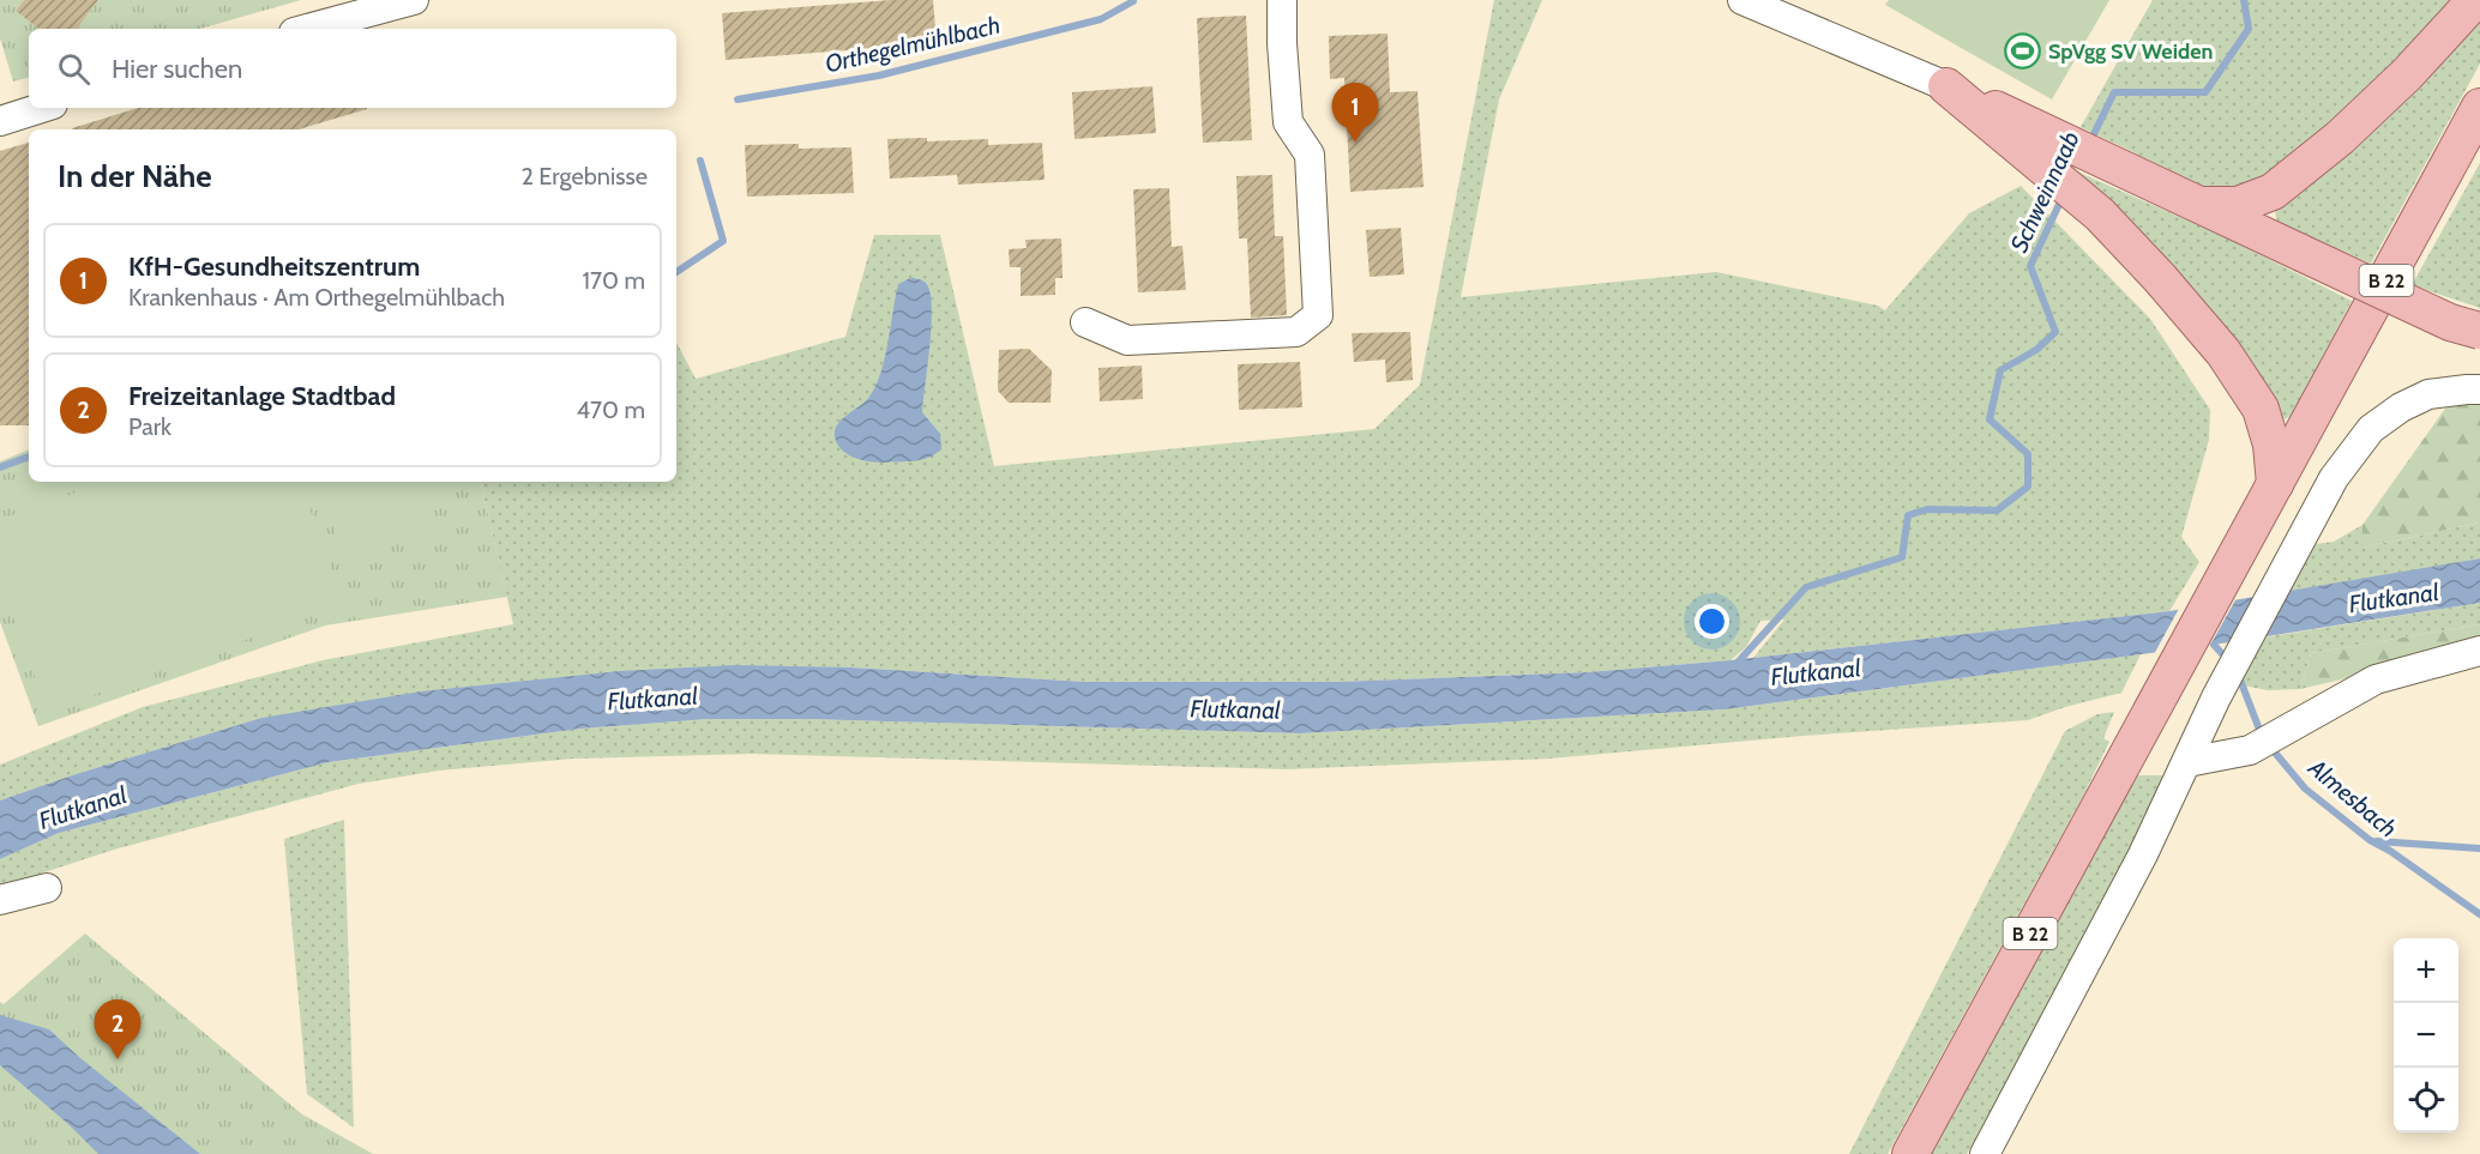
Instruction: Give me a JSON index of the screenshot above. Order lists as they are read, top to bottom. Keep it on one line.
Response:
{"streets":{"main road":["B 22"]},"water":["Orthegelmühlbach","Schweinnaab","Flutkanal","Almesbach"],"places":{"sports":["SpVgg SV Weiden"]},"page":{"search":"Hier suchen","pins":["1","2"],"heading":["In der Nähe","2 Ergebnisse"],"list":[{"mark":"1","name":"KfH-Gesundheitszentrum","note":"Krankenhaus · Am Orthegelmühlbach","value":"170 m"},{"mark":"2","name":"Freizeitanlage Stadtbad","note":"Park","value":"470 m"}],"map_buttons":["+","−"]}}
